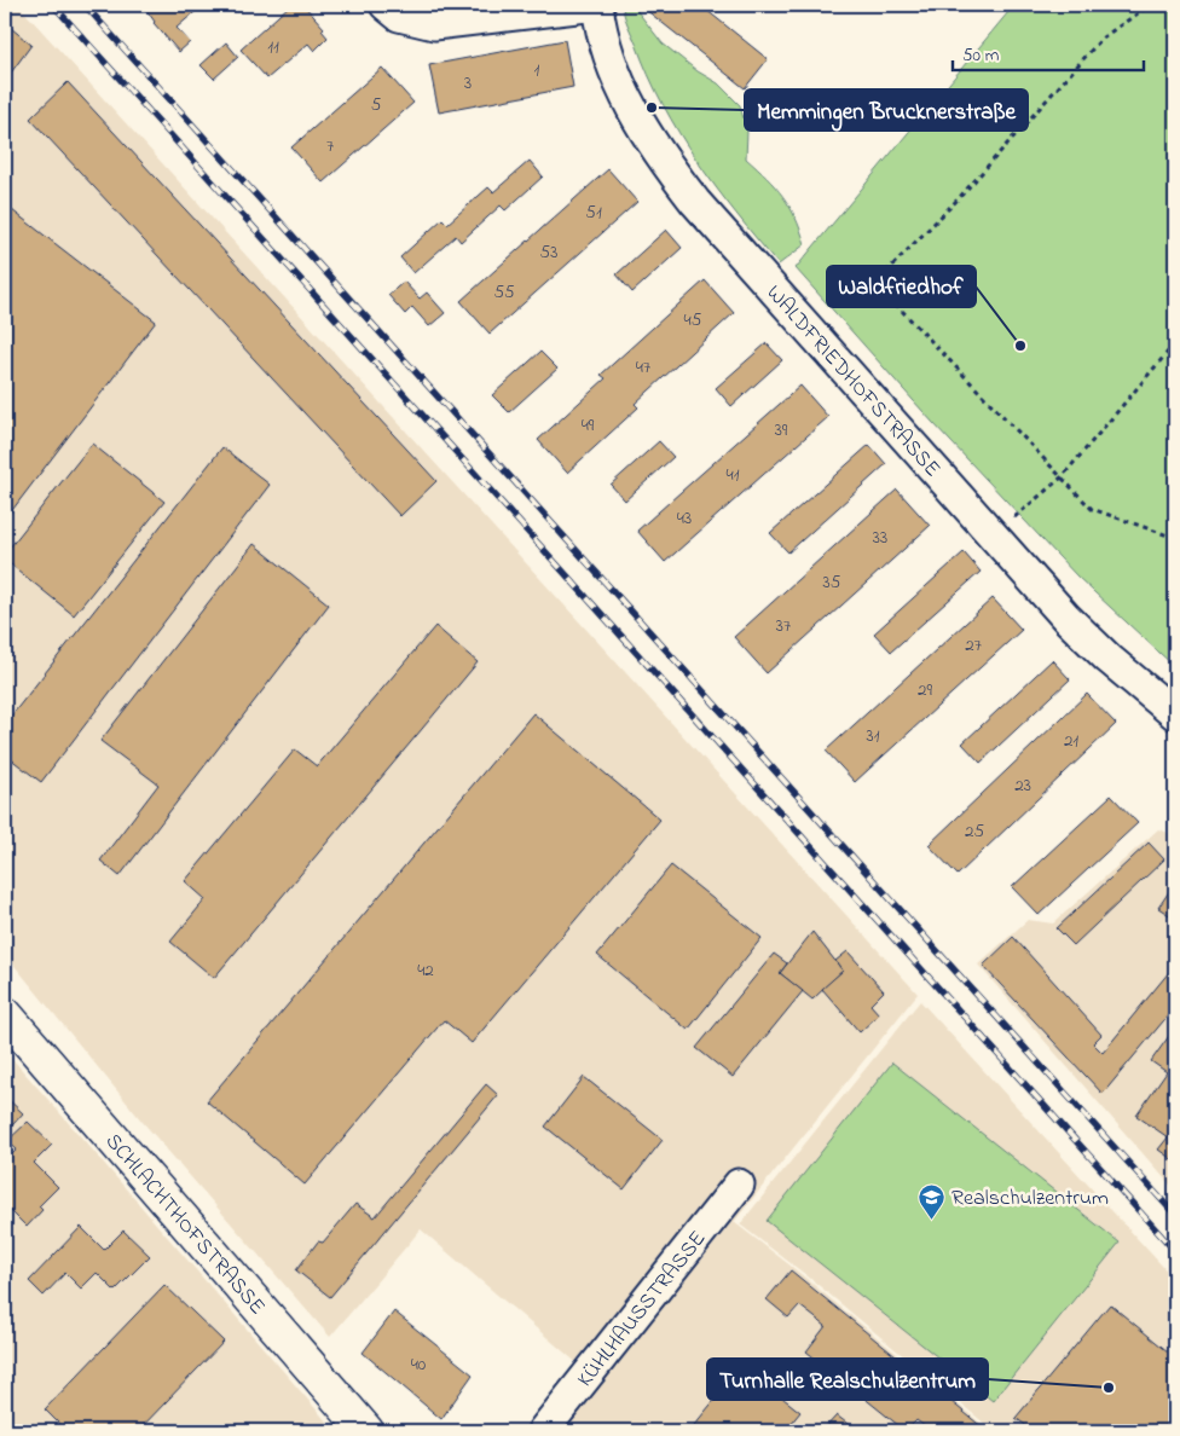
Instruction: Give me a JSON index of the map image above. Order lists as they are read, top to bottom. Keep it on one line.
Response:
{"streets":{"street":["WALDFRIEDHOFSTRASSE","SCHLACHTHOFSTRASSE","KÜHLHAUSSTRASSE"]},"places":{"other":["Memmingen Brucknerstraße","Waldfriedhof","Turnhalle Realschulzentrum"],"school or university":["Realschulzentrum"]},"house_numbers":["11","1","3","5","7","51","53","55","45","47","49","39","41","43","33","35","37","27","29","31","21","23","25","42","40"],"scale_bar":"50 m"}
